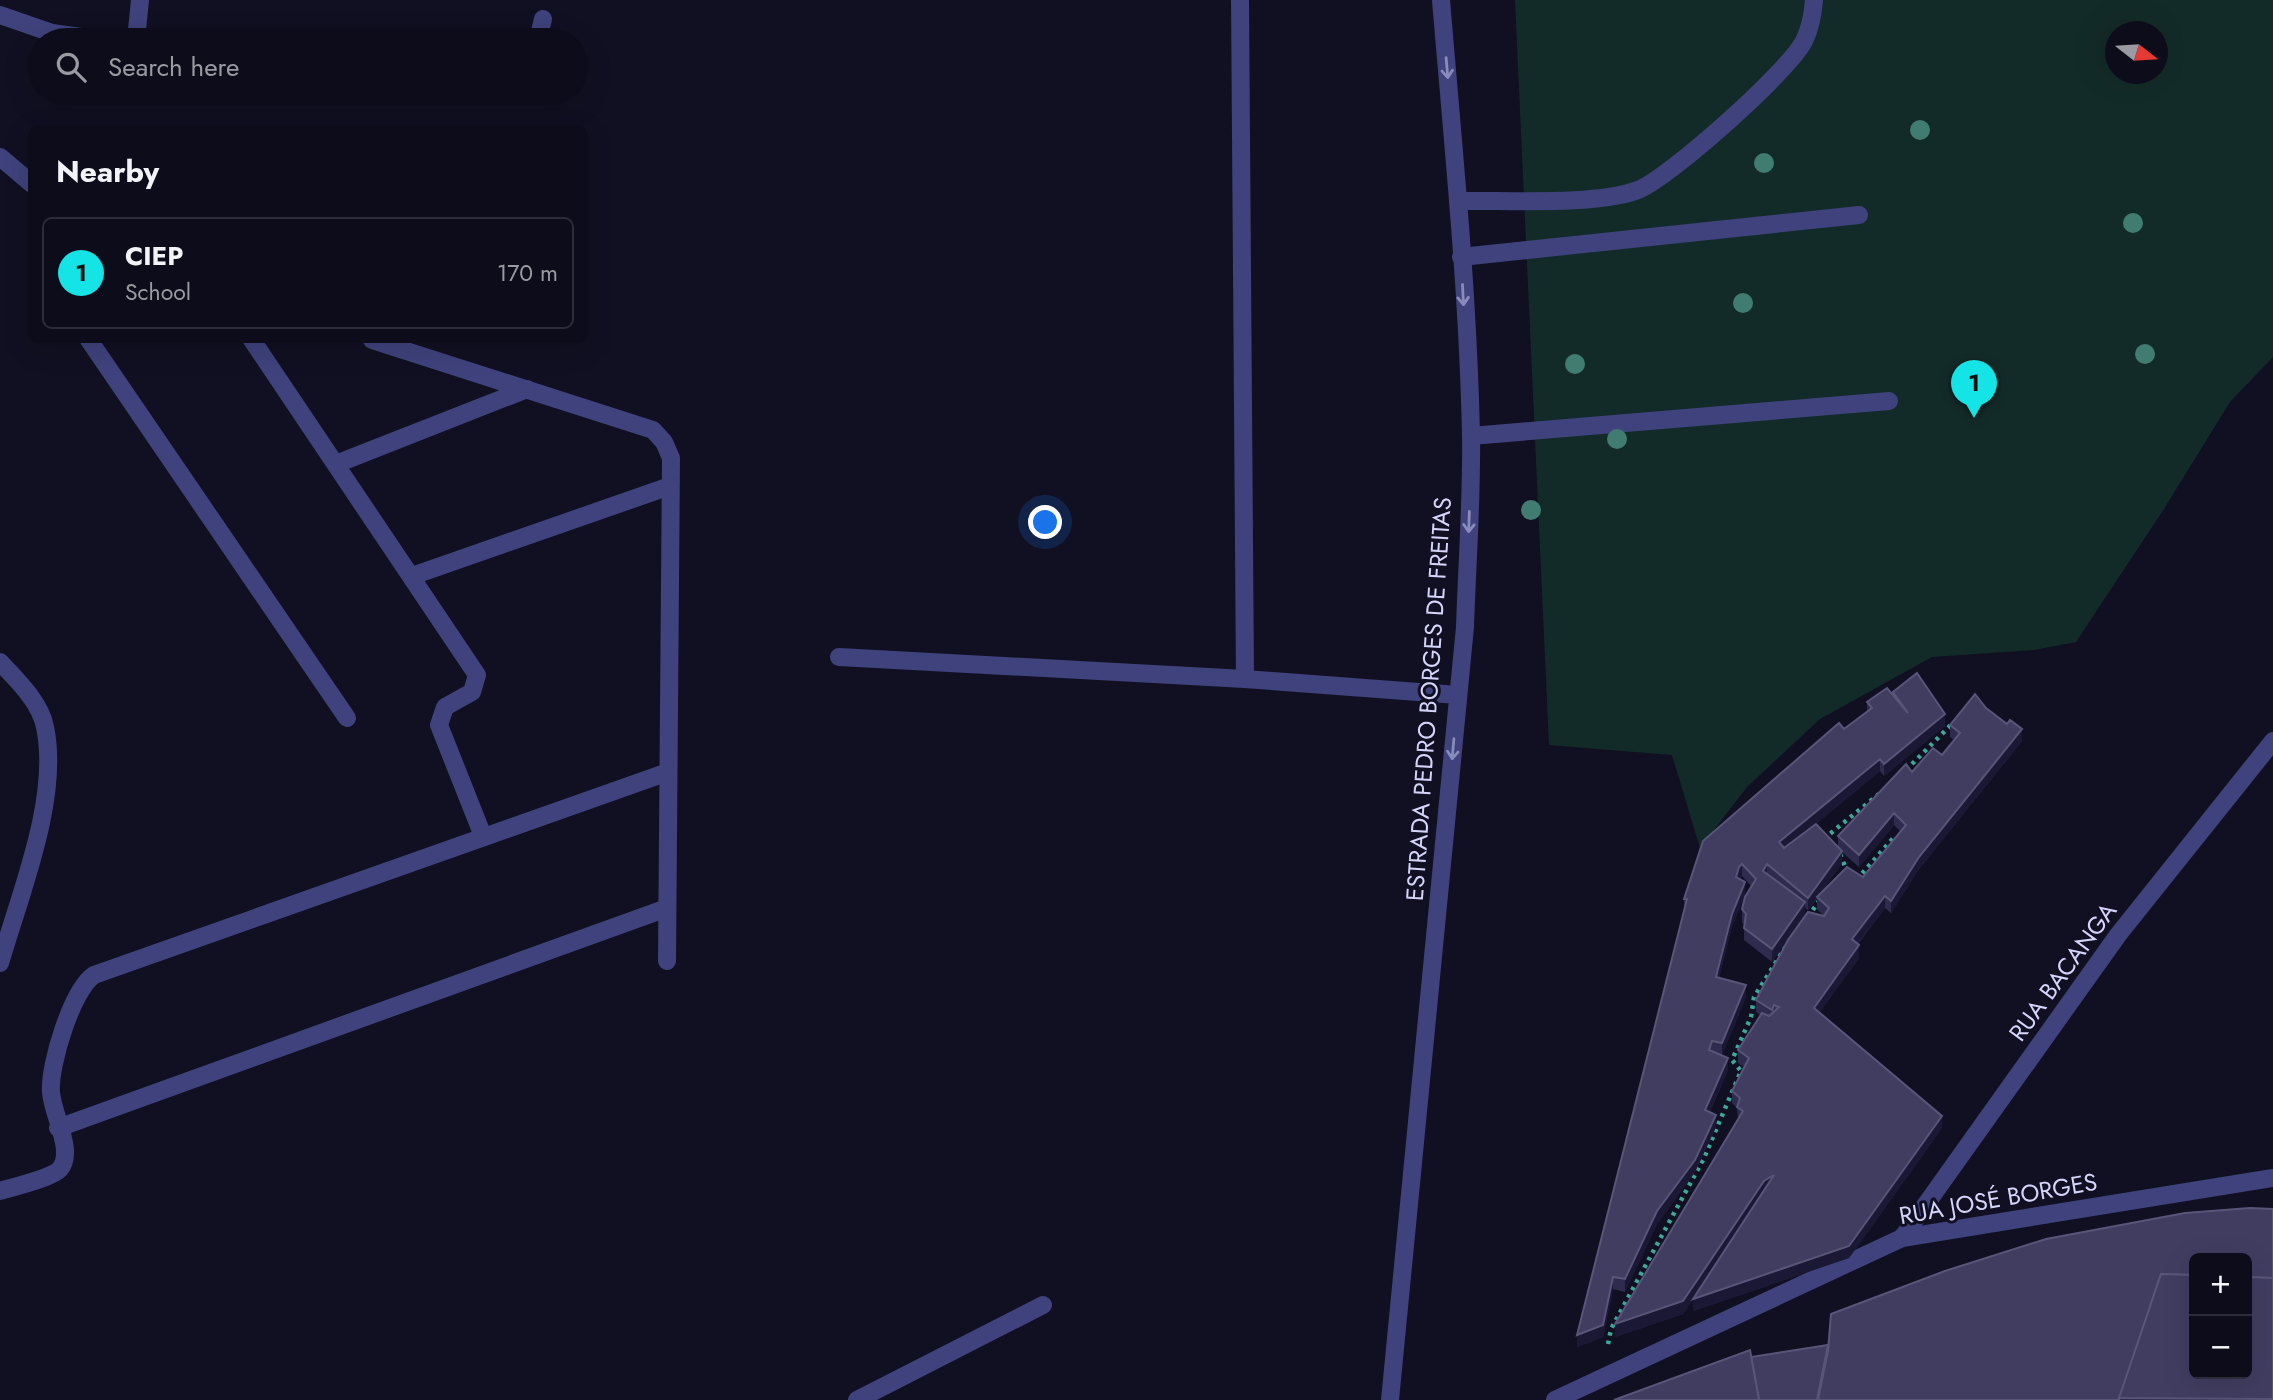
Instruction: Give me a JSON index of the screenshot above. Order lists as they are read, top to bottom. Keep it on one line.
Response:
{"streets":{"street":["ESTRADA PEDRO BORGES DE FREITAS","RUA BACANGA","RUA JOSÉ BORGES"]},"crossings":[["RUA BACANGA","RUA JOSÉ BORGES"]],"one_way":["ESTRADA PEDRO BORGES DE FREITAS"],"north":"right","page":{"search":"Search here","heading":"Nearby","list":[{"mark":"1","name":"CIEP","note":"School","value":"170 m"}],"pins":"1","map_buttons":["+","−"]}}
